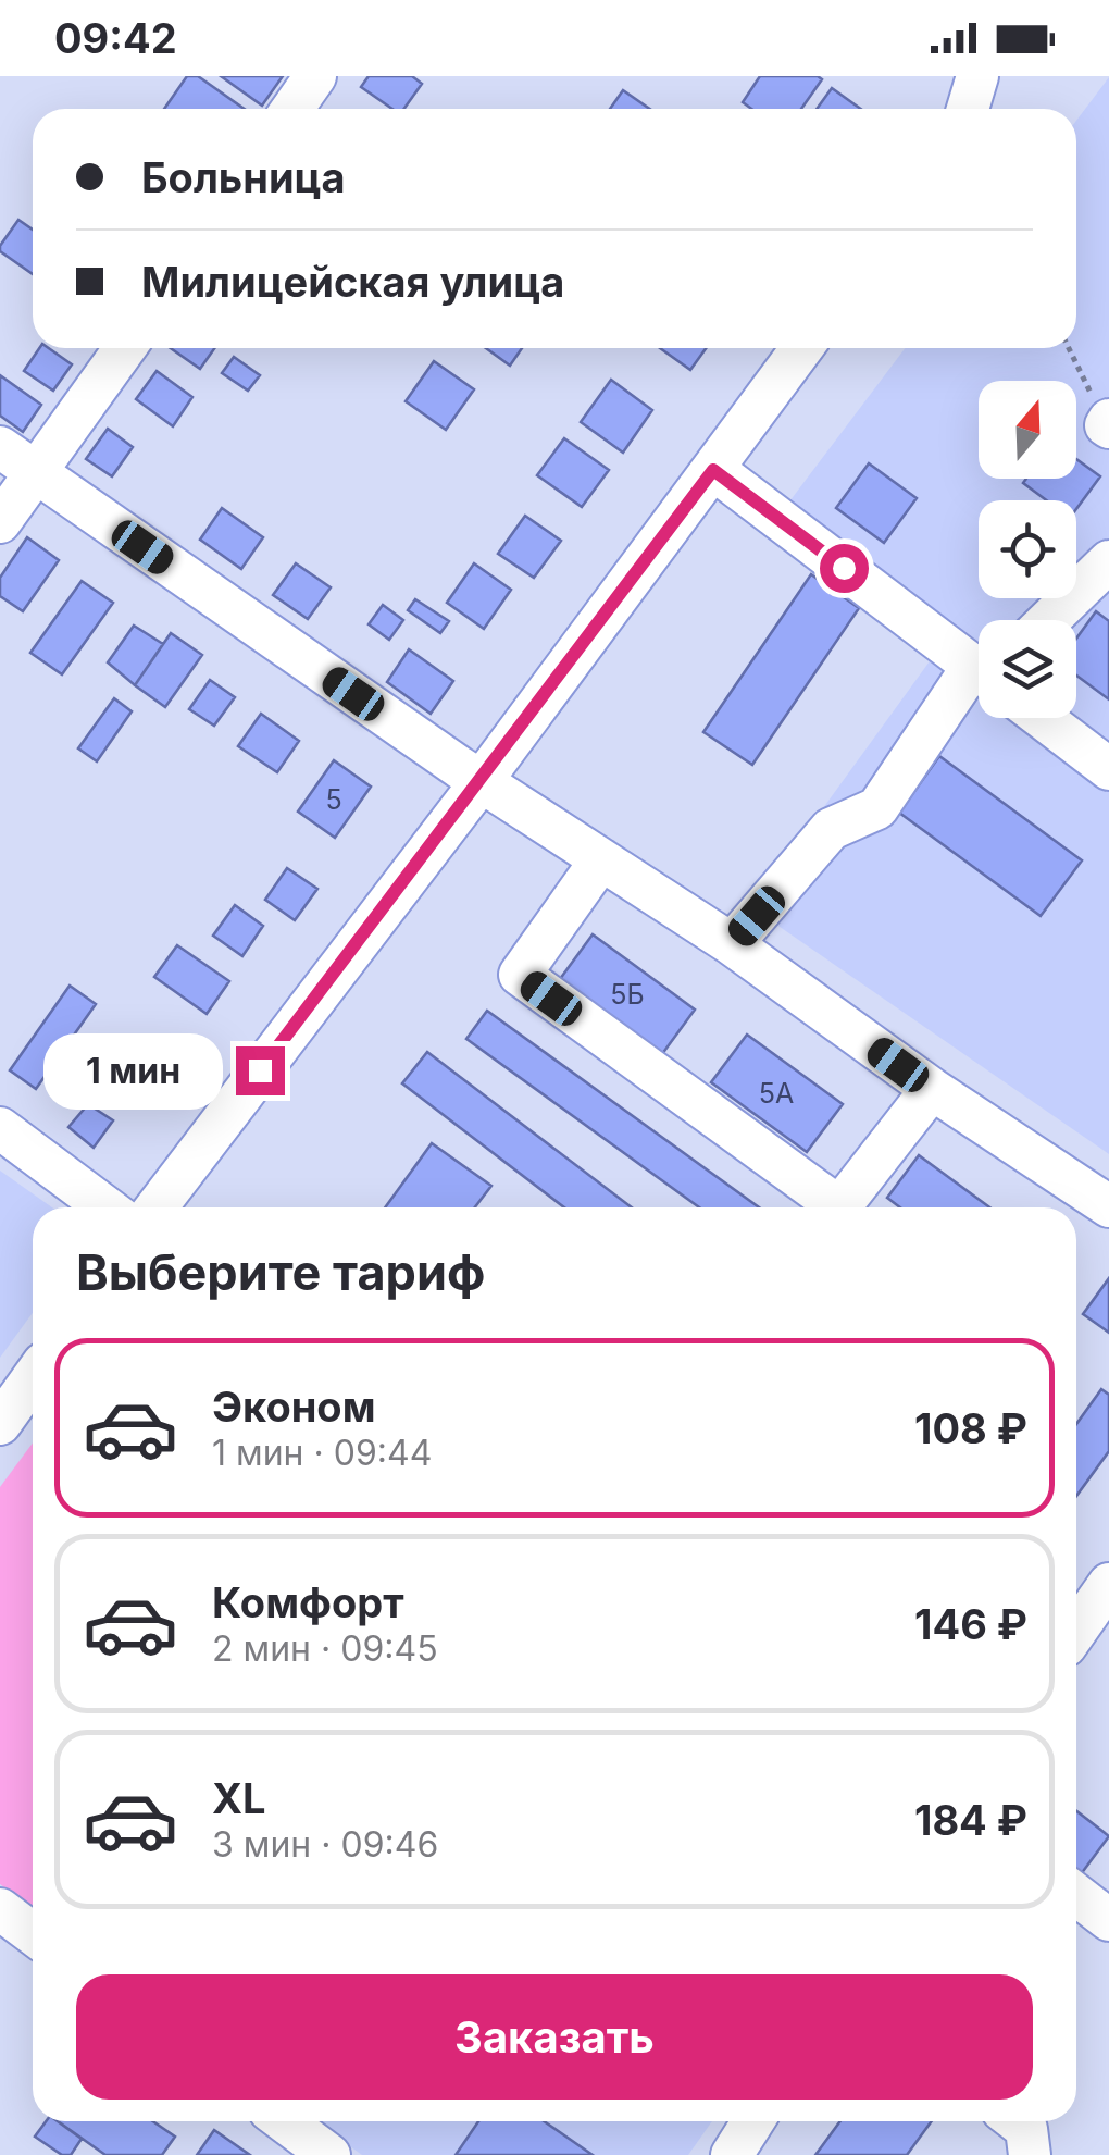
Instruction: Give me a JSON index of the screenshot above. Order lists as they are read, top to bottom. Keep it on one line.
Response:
{"house_numbers":["5","5Б","5А"],"north":"top","page":{"status":"09:42","banner":["Больница","Милицейская улица"],"bubble":"1 мин","heading":"Выберите тариф","list":[{"name":"Эконом","note":"1 мин · 09:44","value":"108 ₽"},{"name":"Комфорт","note":"2 мин · 09:45","value":"146 ₽"},{"name":"XL","note":"3 мин · 09:46","value":"184 ₽"}],"buttons":"Заказать"}}
